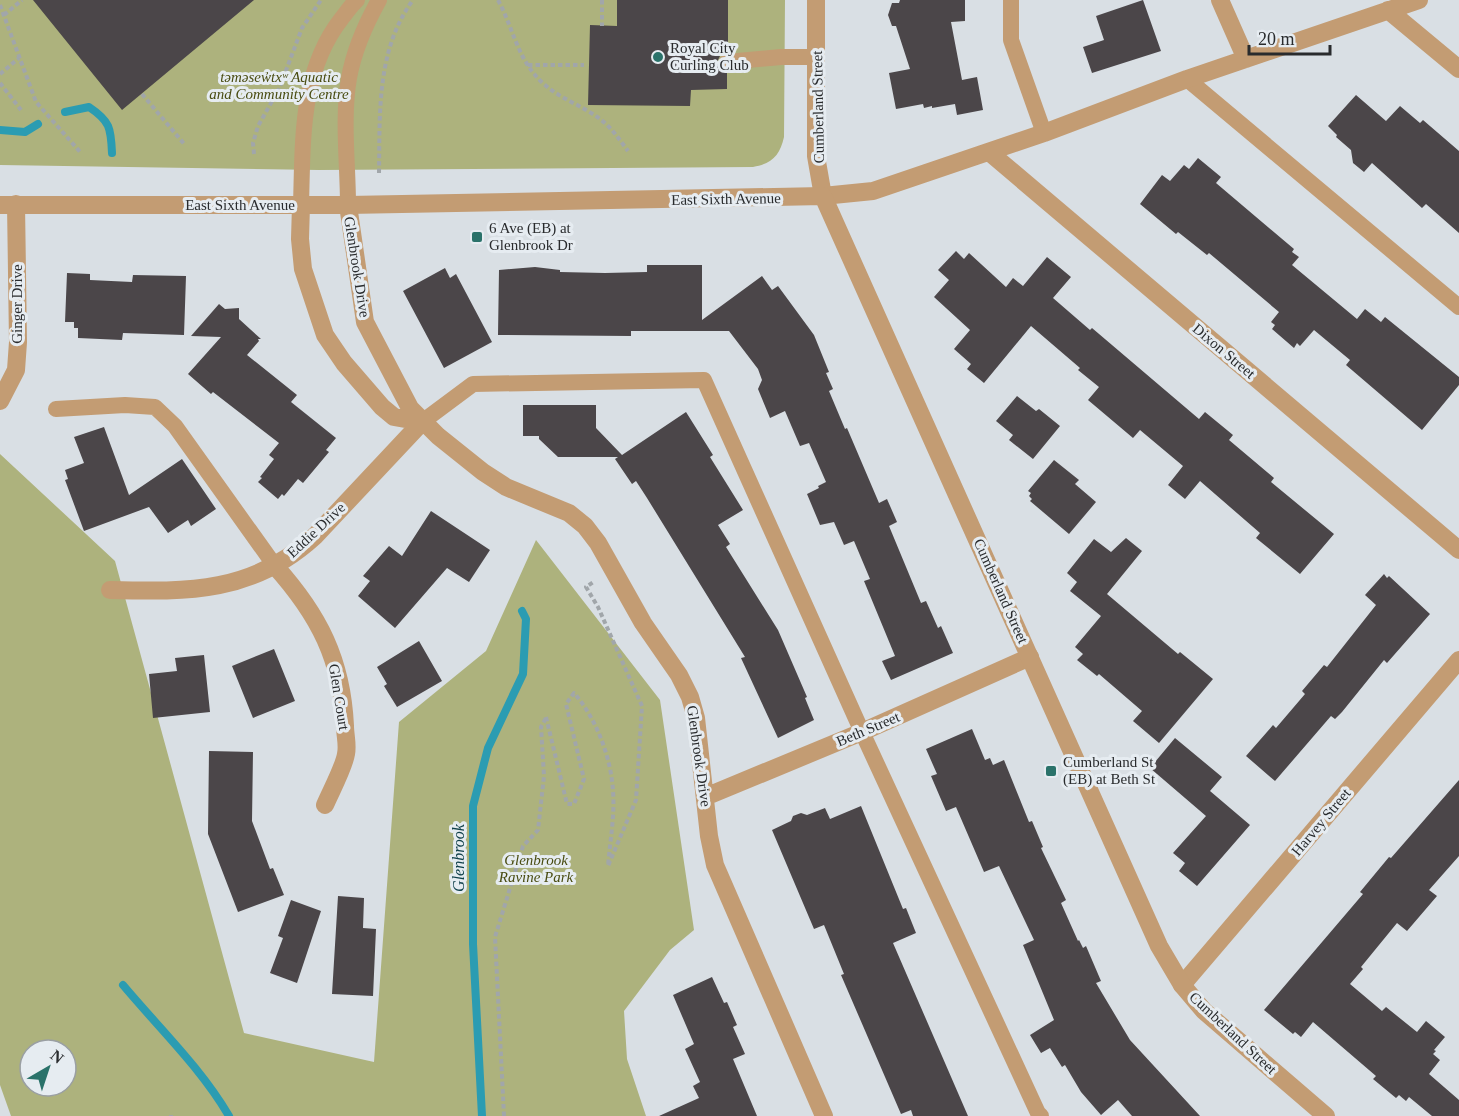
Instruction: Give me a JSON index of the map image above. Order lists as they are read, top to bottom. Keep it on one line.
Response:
{"streets":{"street":["Cumberland Street","East Sixth Avenue","Glenbrook Drive","Ginger Drive","Dixon Street","Eddie Drive","Glen Court","Beth Street","Harvey Street"]},"crossings":[["Cumberland Street","East Sixth Avenue"],["Cumberland Street","Beth Street"],["Cumberland Street","Harvey Street"],["East Sixth Avenue","Glenbrook Drive"],["East Sixth Avenue","Ginger Drive"],["East Sixth Avenue","Dixon Street"],["Glenbrook Drive","Eddie Drive"],["Glenbrook Drive","Beth Street"],["Eddie Drive","Glen Court"]],"water":["Glenbrook"],"parks":["təməsew̓txʷ Aquatic and Community Centre","Glenbrook Ravine Park"],"places":{"other":["Royal City Curling Club"],"transit":["6 Ave (EB) at Glenbrook Dr","Cumberland St (EB) at Beth St"]},"scale_bar":"20 m","north":"top right"}
